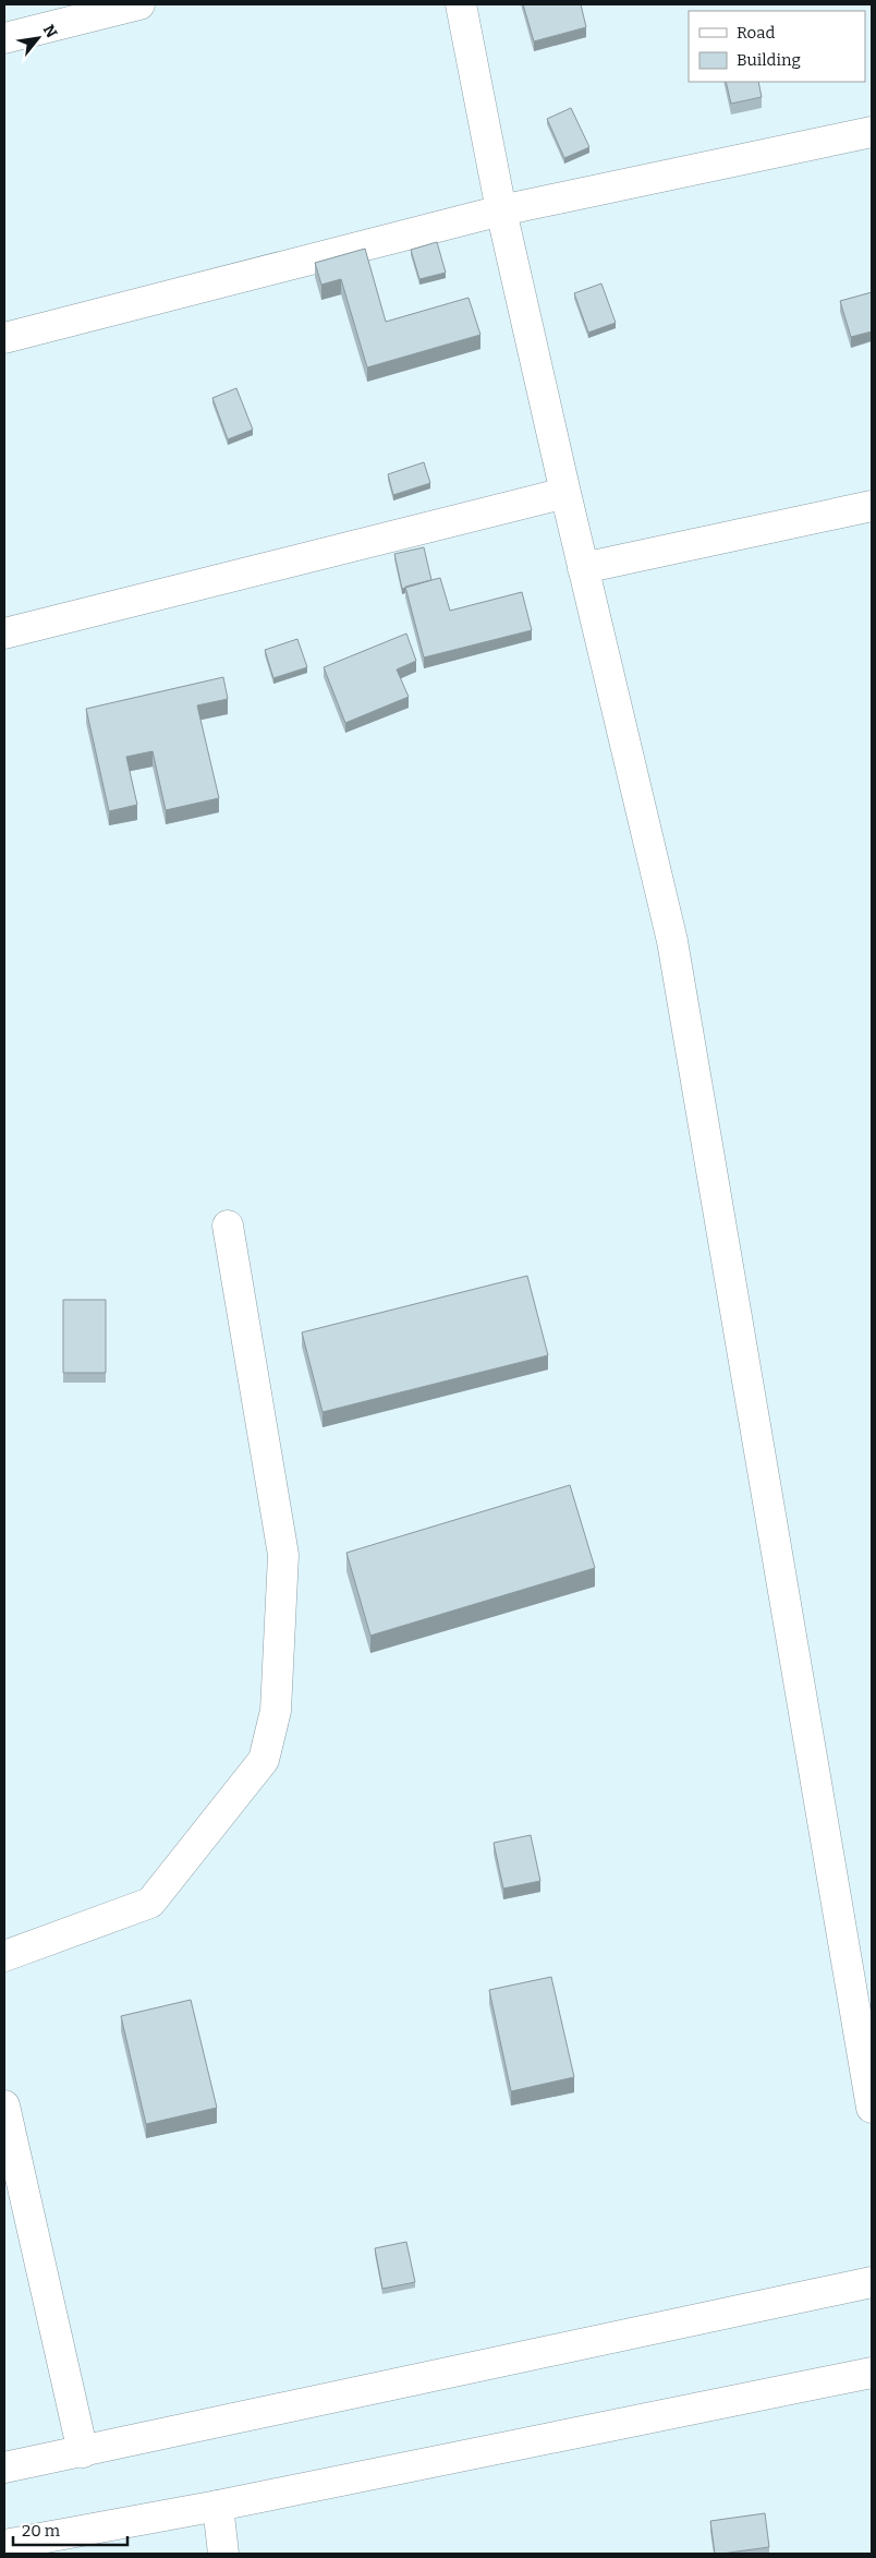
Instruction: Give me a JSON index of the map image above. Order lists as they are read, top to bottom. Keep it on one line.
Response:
{"legend":["Road","Building"],"scale_bar":"20 m","north":"top right"}
